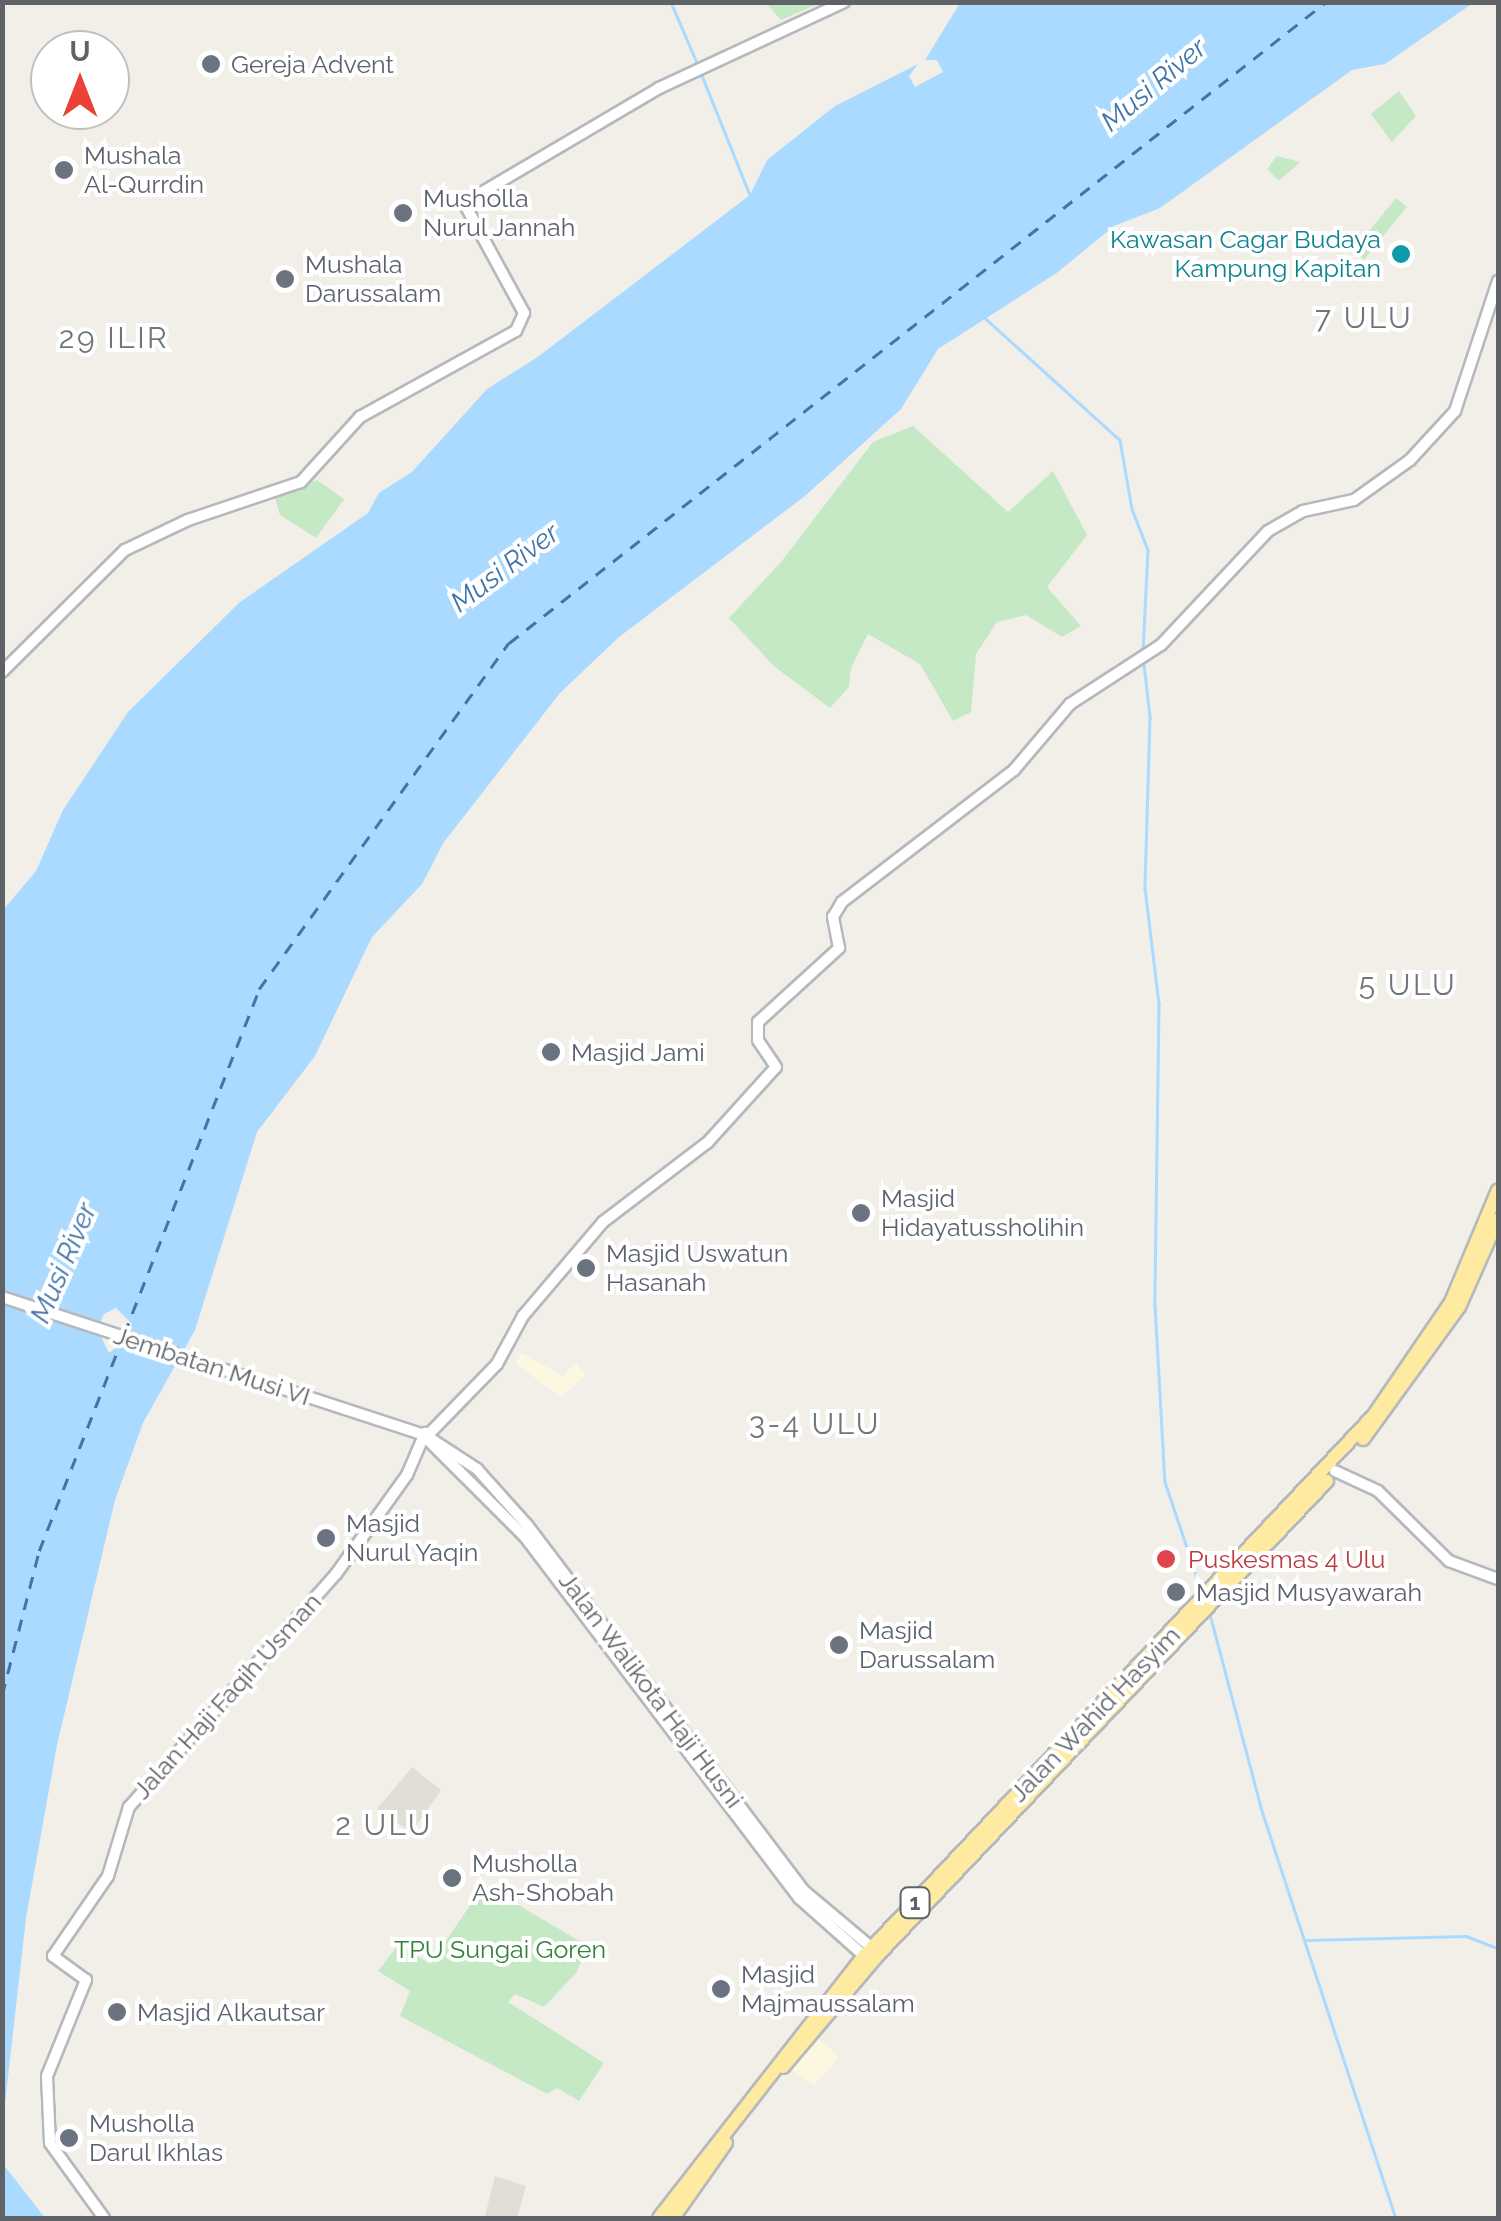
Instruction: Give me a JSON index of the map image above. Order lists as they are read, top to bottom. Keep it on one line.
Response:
{"streets":{"highway":["Jalan Wahid Hasyim","1"],"street":["Jembatan Musi VI","Jalan Walikota Haji Husni","Jalan Haji Faqih Usman"]},"crossings":[["Jembatan Musi VI","Jalan Walikota Haji Husni"],["Jembatan Musi VI","Jalan Haji Faqih Usman"],["Jalan Walikota Haji Husni","Jalan Haji Faqih Usman"],["Jalan Walikota Haji Husni","Jalan Wahid Hasyim"]],"districts":["7 ULU","29 ILIR","5 ULU","3-4 ULU","2 ULU"],"water":["Musi River"],"parks":["TPU Sungai Goren"],"places":["Gereja Advent","Mushala Al-Qurrdin","Musholla Nurul Jannah","Kawasan Cagar Budaya Kampung Kapitan","Mushala Darussalam","Masjid Jami","Masjid Hidayatussholihin","Masjid Uswatun Hasanah","Masjid Nurul Yaqin","Puskesmas 4 Ulu","Masjid Musyawarah","Masjid Darussalam","Musholla Ash-Shobah","Masjid Majmaussalam","Masjid Alkautsar","Musholla Darul Ikhlas"],"north":"top"}
